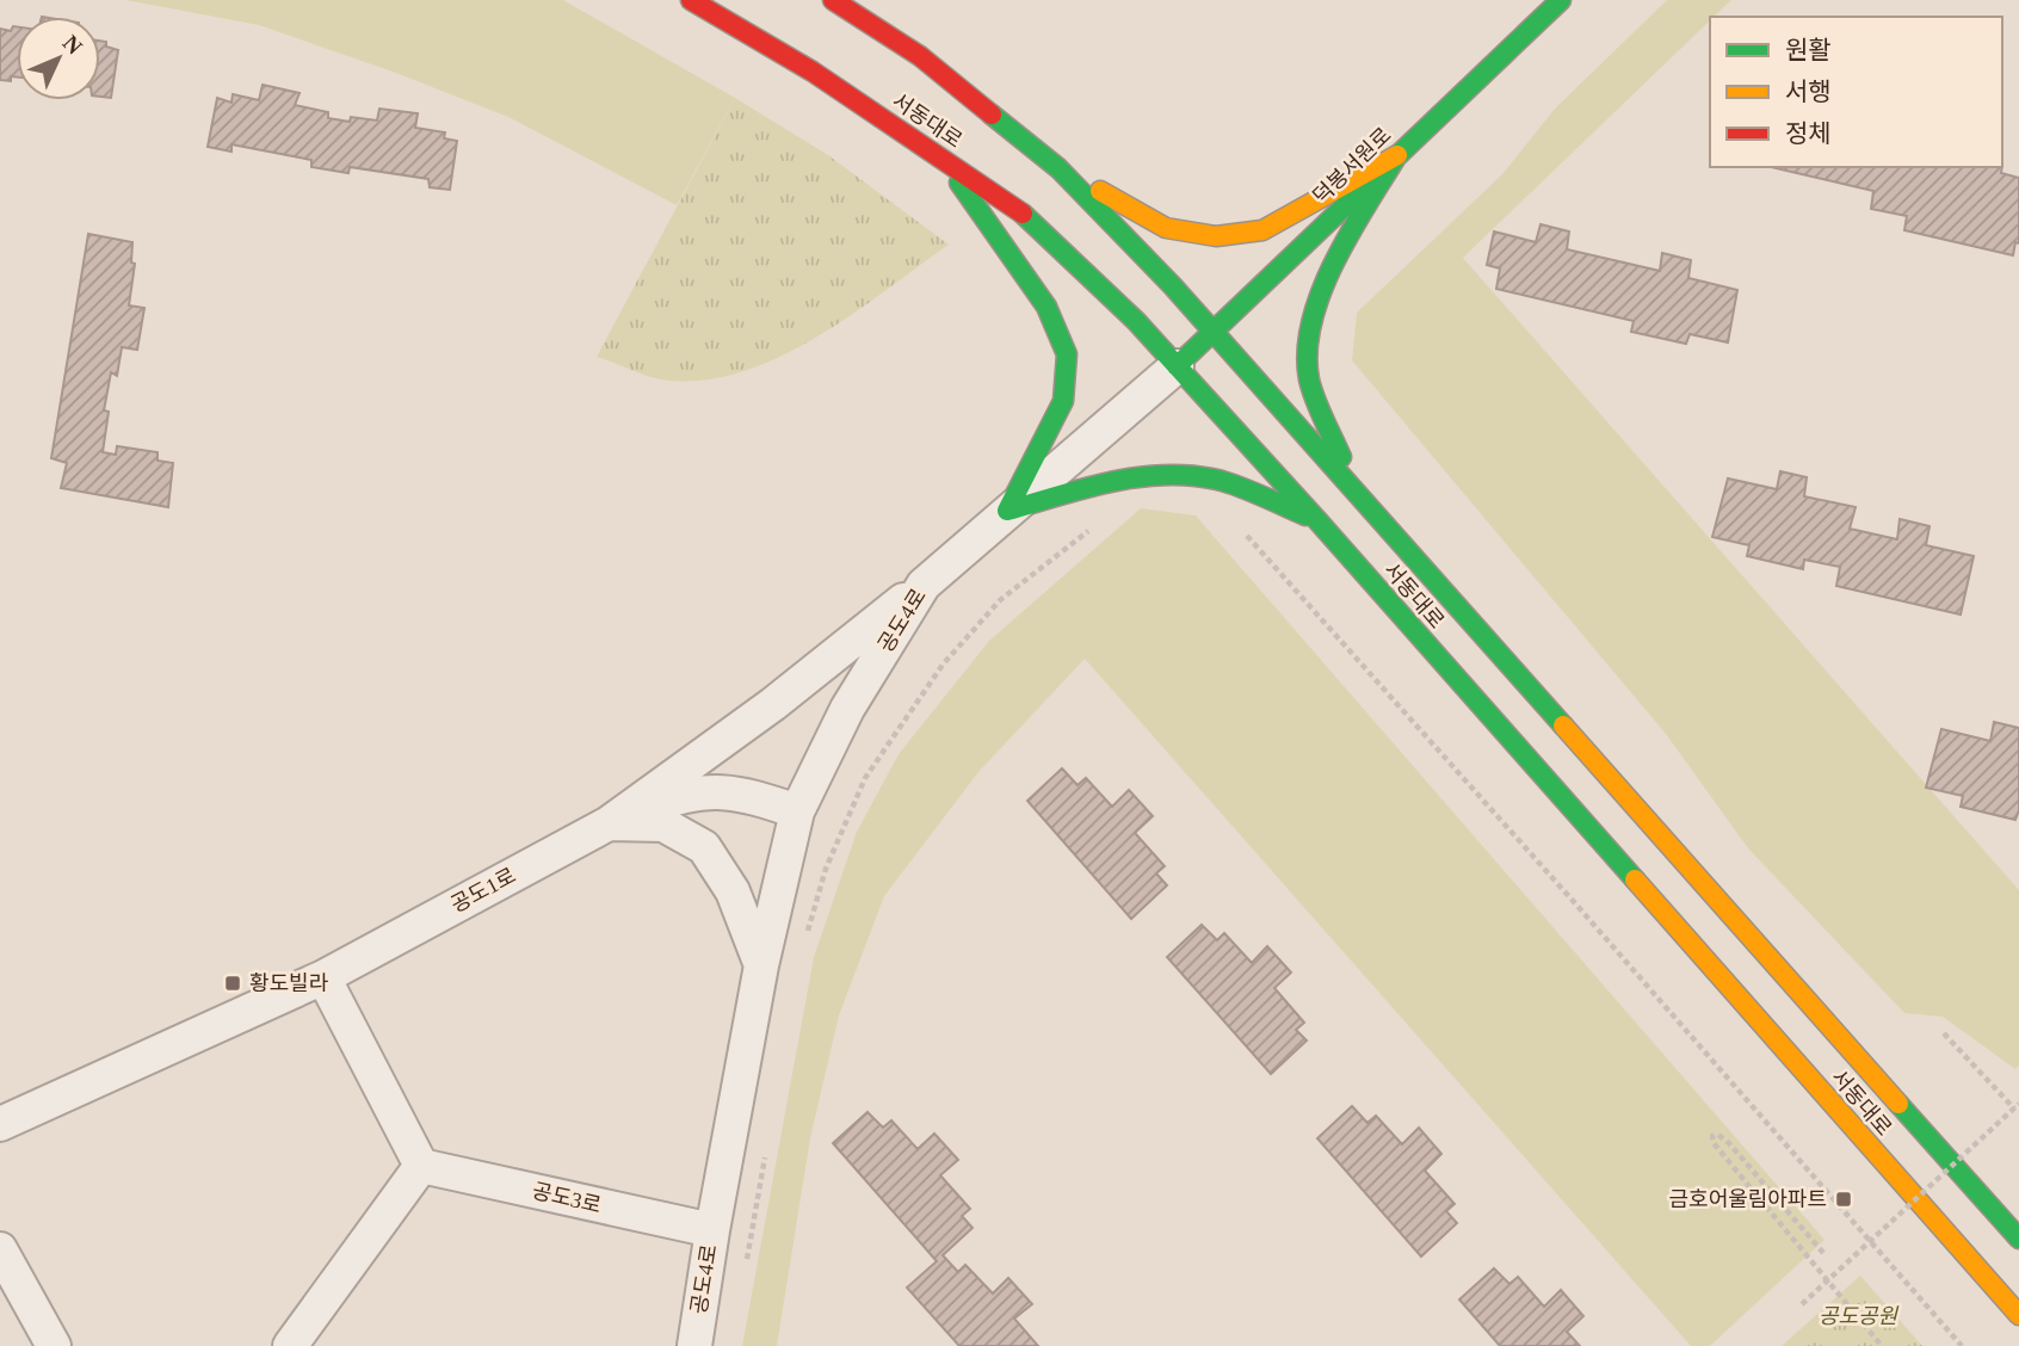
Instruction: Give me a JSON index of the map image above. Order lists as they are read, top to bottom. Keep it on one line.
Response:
{"streets":{"main road":["서동대로","덕봉서원로"],"street":["공도4로","공도1로","공도3로"]},"crossings":[["서동대로","덕봉서원로"],["서동대로","공도4로"],["덕봉서원로","공도4로"],["공도4로","공도1로"],["공도4로","공도3로"]],"parks":["공도공원"],"places":{"transit":["황도빌라","금호어울림아파트"]},"legend":["원활","서행","정체"],"north":"top right"}
